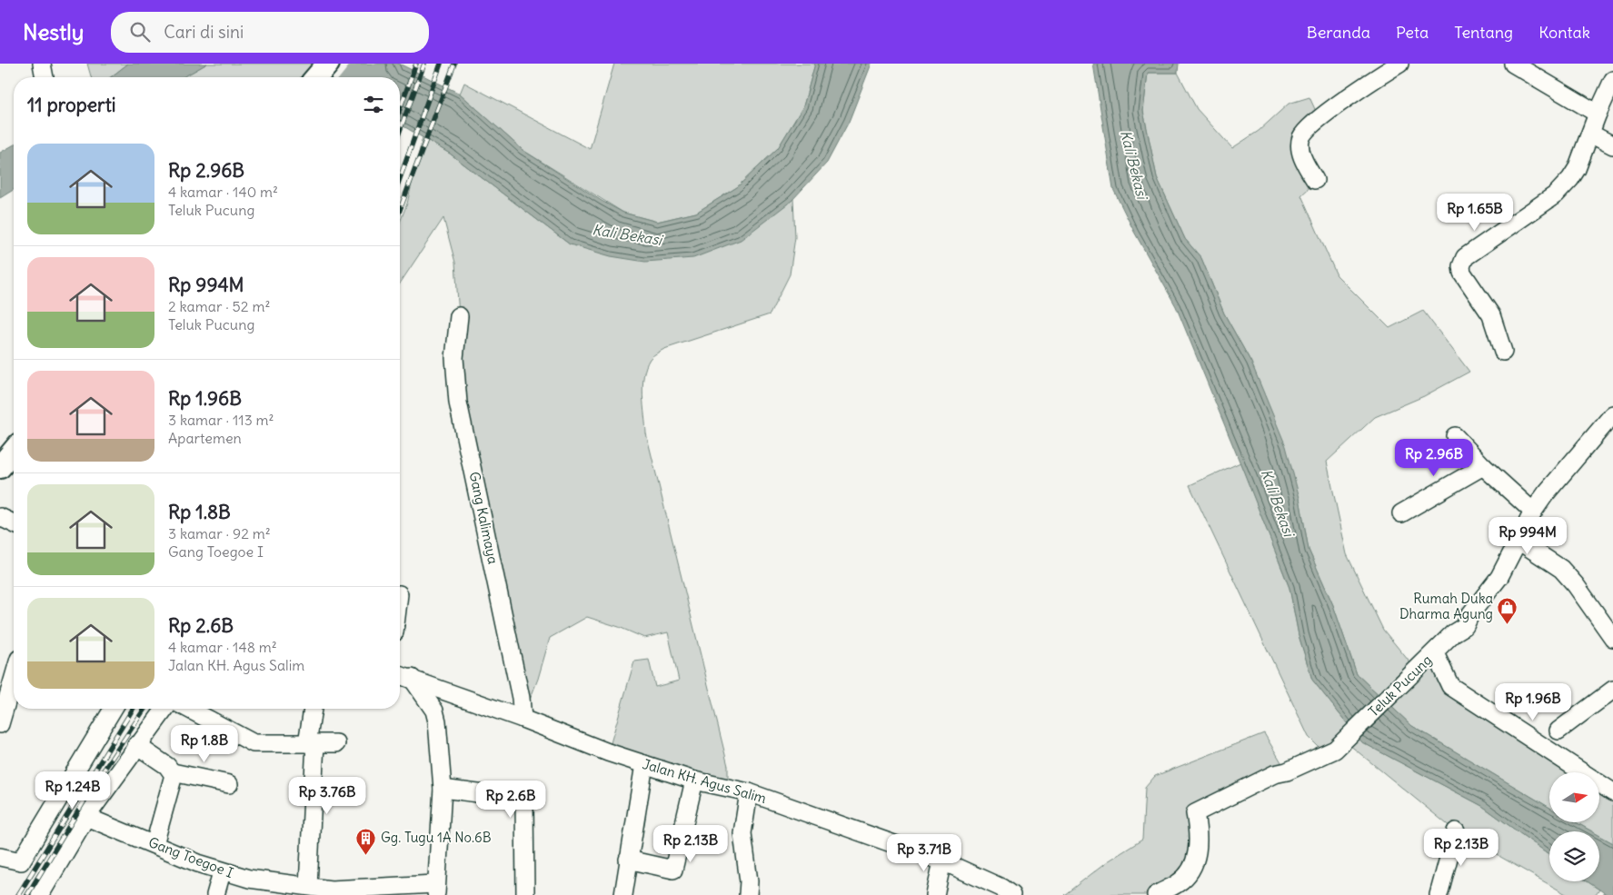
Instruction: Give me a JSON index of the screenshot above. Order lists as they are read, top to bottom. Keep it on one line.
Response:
{"streets":{"street":["Gang Kalimaya","Teluk Pucung","Jalan KH. Agus Salim","Gang Toegoe I"]},"crossings":[["Gang Kalimaya","Jalan KH. Agus Salim"]],"water":["Kali Bekasi"],"places":{"shop":["Rumah Duka Dharma Agung"],"building":["Gg. Tugu 1A No.6B"]},"north":"right","page":{"header":"Nestly","search":"Cari di sini","nav":["Beranda","Peta","Tentang","Kontak"],"heading":"11 properti","list":[{"name":"Rp 2.96B","note":"4 kamar · 140 m² · Teluk Pucung"},{"name":"Rp 994M","note":"2 kamar · 52 m² · Teluk Pucung"},{"name":"Rp 1.96B","note":"3 kamar · 113 m² · Apartemen"},{"name":"Rp 1.8B","note":"3 kamar · 92 m² · Gang Toegoe I"},{"name":"Rp 2.6B","note":"4 kamar · 148 m² · Jalan KH. Agus Salim"}],"price":["Rp 1.65B","Rp 2.96B","Rp 994M","Rp 1.96B","Rp 1.8B","Rp 1.24B","Rp 3.76B","Rp 2.6B","Rp 2.13B","Rp 2.13B","Rp 3.71B"]}}
